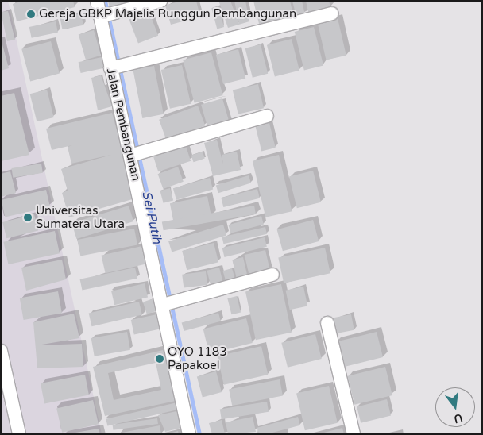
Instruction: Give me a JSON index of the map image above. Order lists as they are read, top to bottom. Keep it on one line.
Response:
{"streets":{"street":["Jalan Pembangunan"]},"water":["Sei Putih"],"places":["Gereja GBKP Majelis Runggun Pembangunan","Universitas Sumatera Utara","OYO 1183 Papakoel"],"north":"bottom"}
